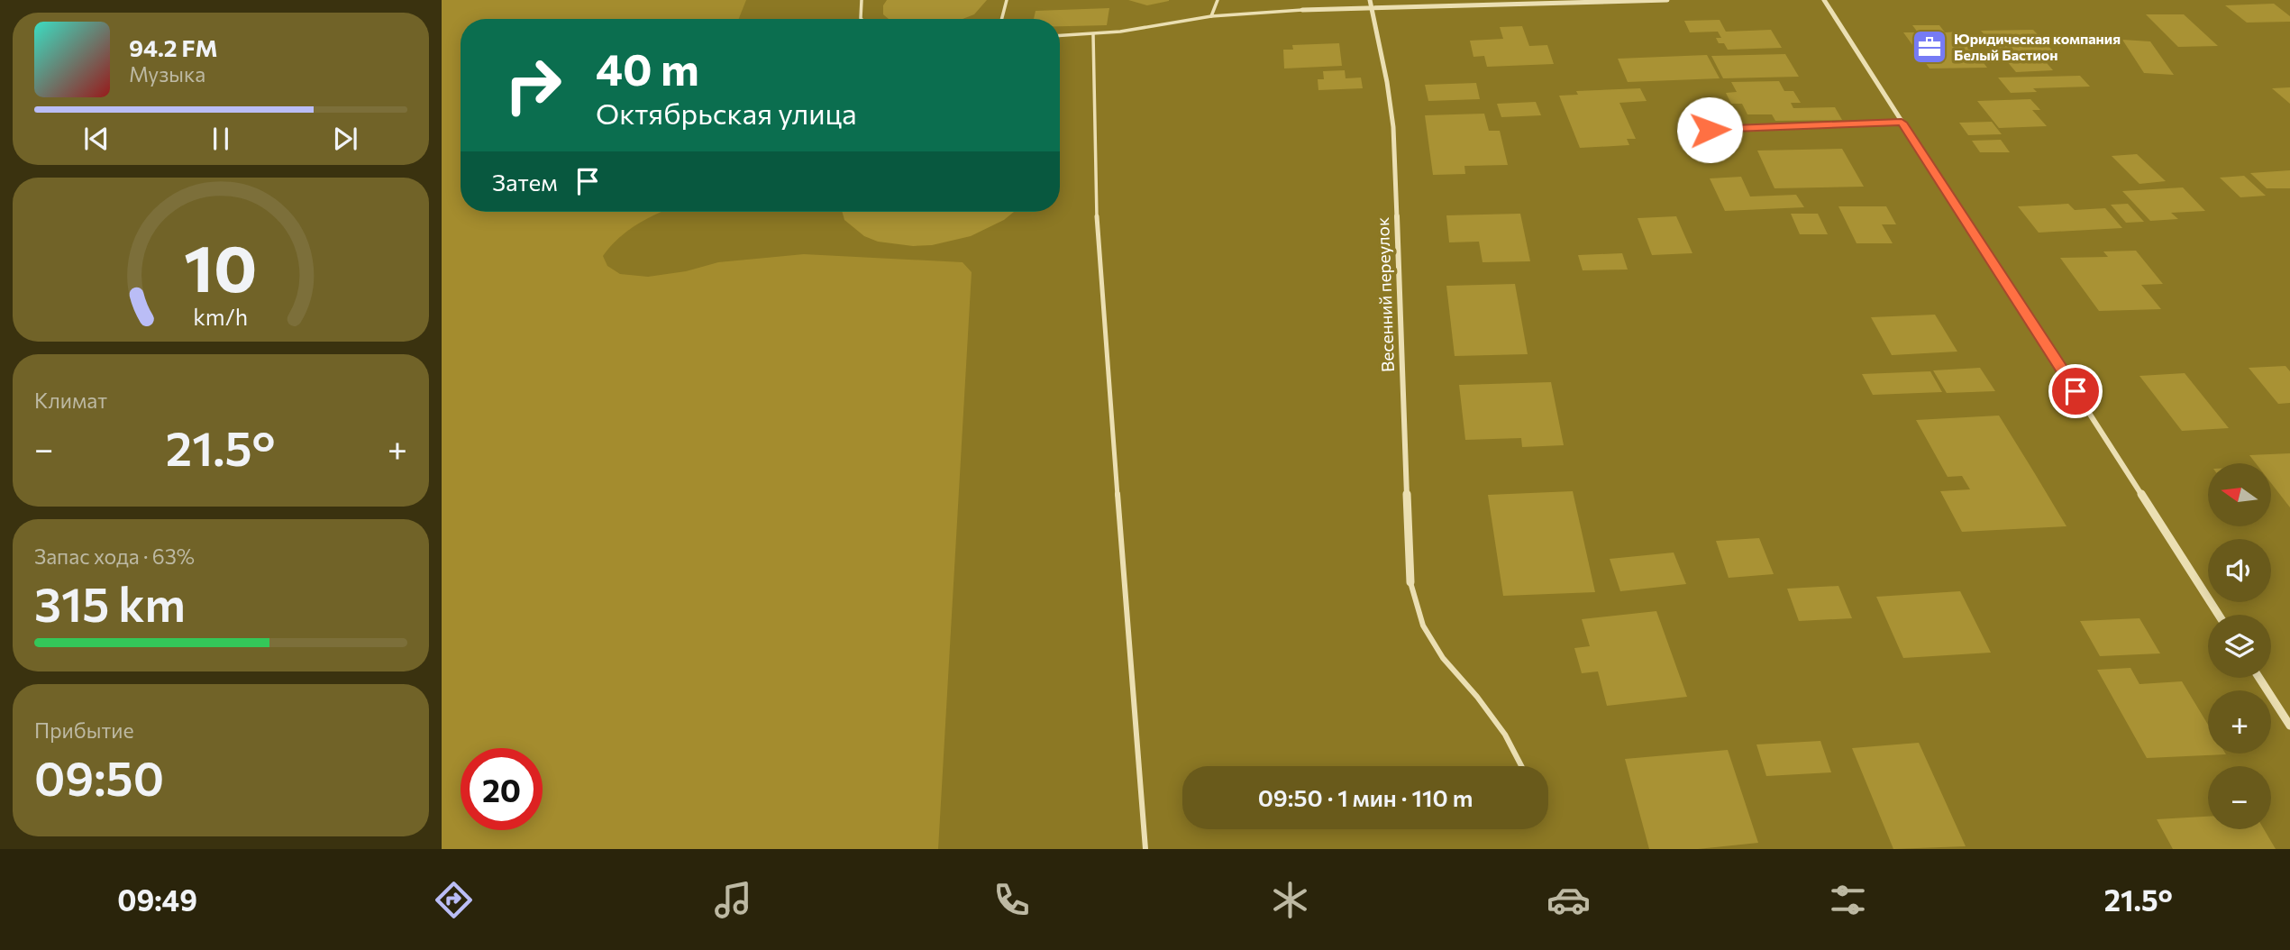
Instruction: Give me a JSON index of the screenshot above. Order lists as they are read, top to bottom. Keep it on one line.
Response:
{"streets":{"street":["Весенний переулок"]},"places":{"office":["Юридическая компания Белый Бастион"]},"north":"left","page":{"turn":["40 m","Октябрьская улица"],"song":["94.2 FM","Музыка"],"then":"Затем","tile":["Климат",["Запас хода · 63%","315 km"],["Прибытие","09:50"]],"heat":["−","21.5°","+"],"map_buttons":["+","−"],"limit":"20","trip":"09:50 · 1 мин · 110 m","tabs":["09:49","21.5°"],"gauge":["10","km/h"]}}
